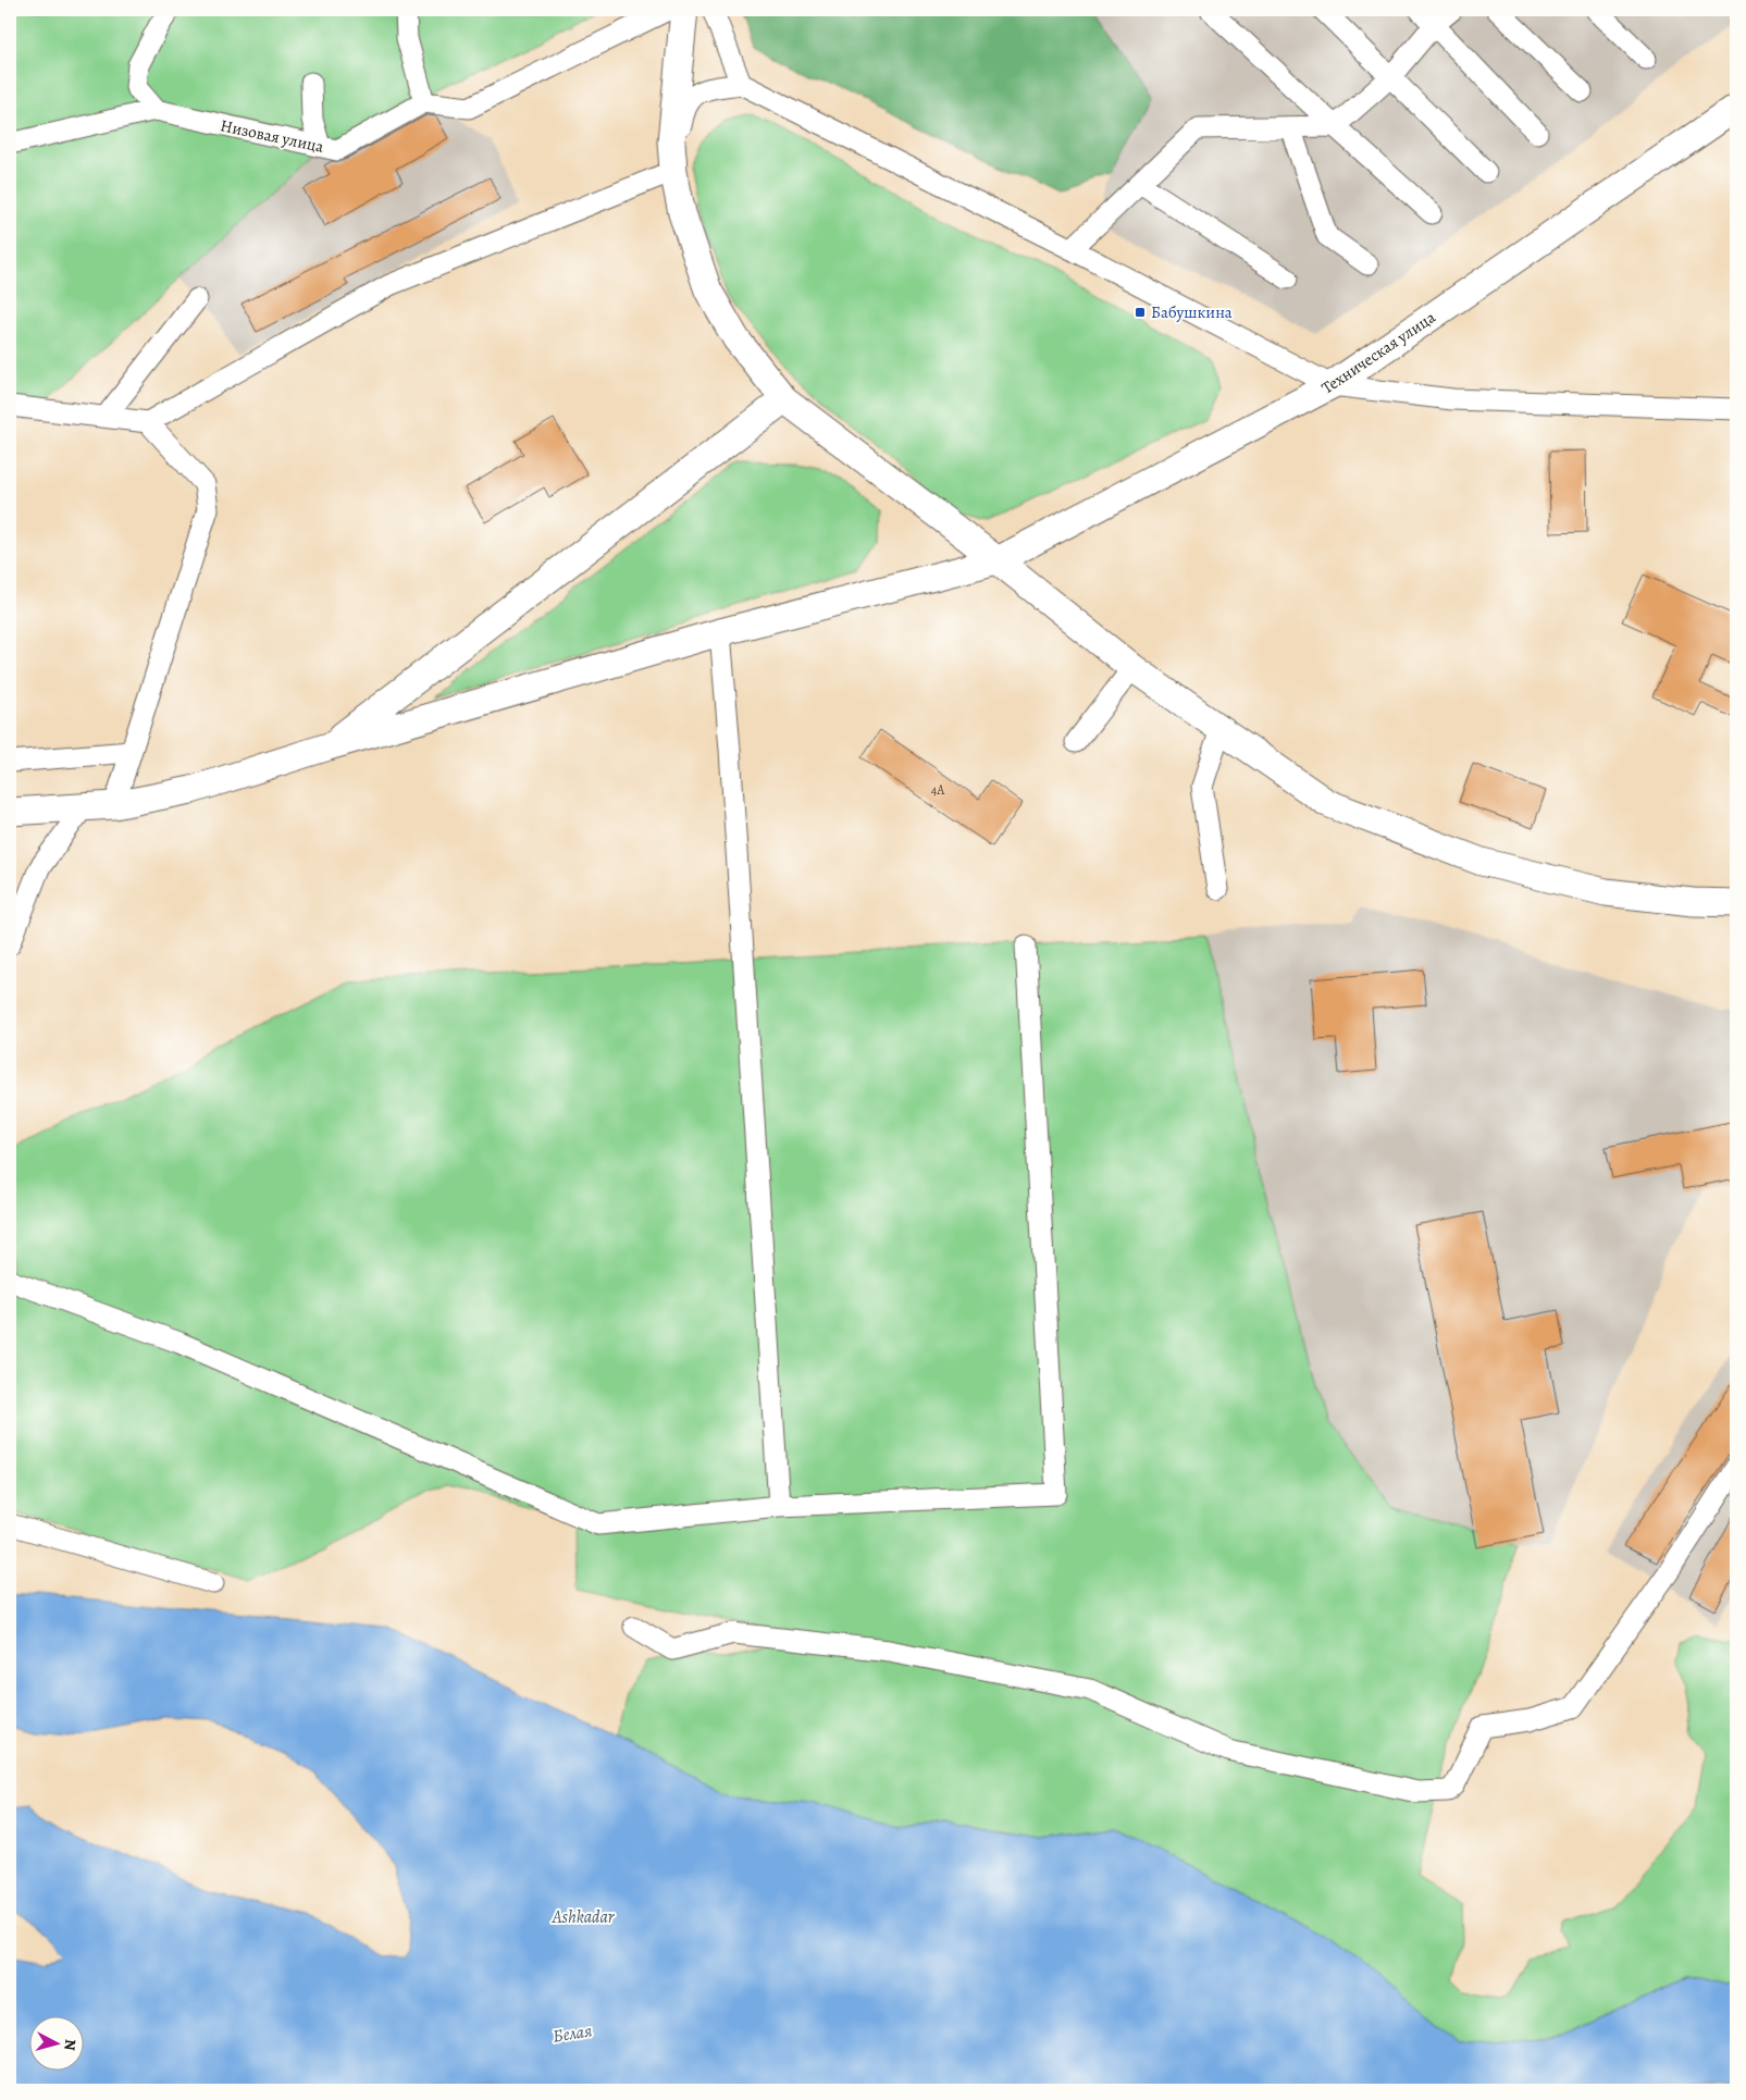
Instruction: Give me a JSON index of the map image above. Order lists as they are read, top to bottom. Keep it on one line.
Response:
{"streets":{"main road":["Техническая улица"],"street":["Низовая улица"]},"water":["Ashkadar","Белая"],"places":{"transit":["Бабушкина"]},"house_numbers":["4А"],"north":"right"}
